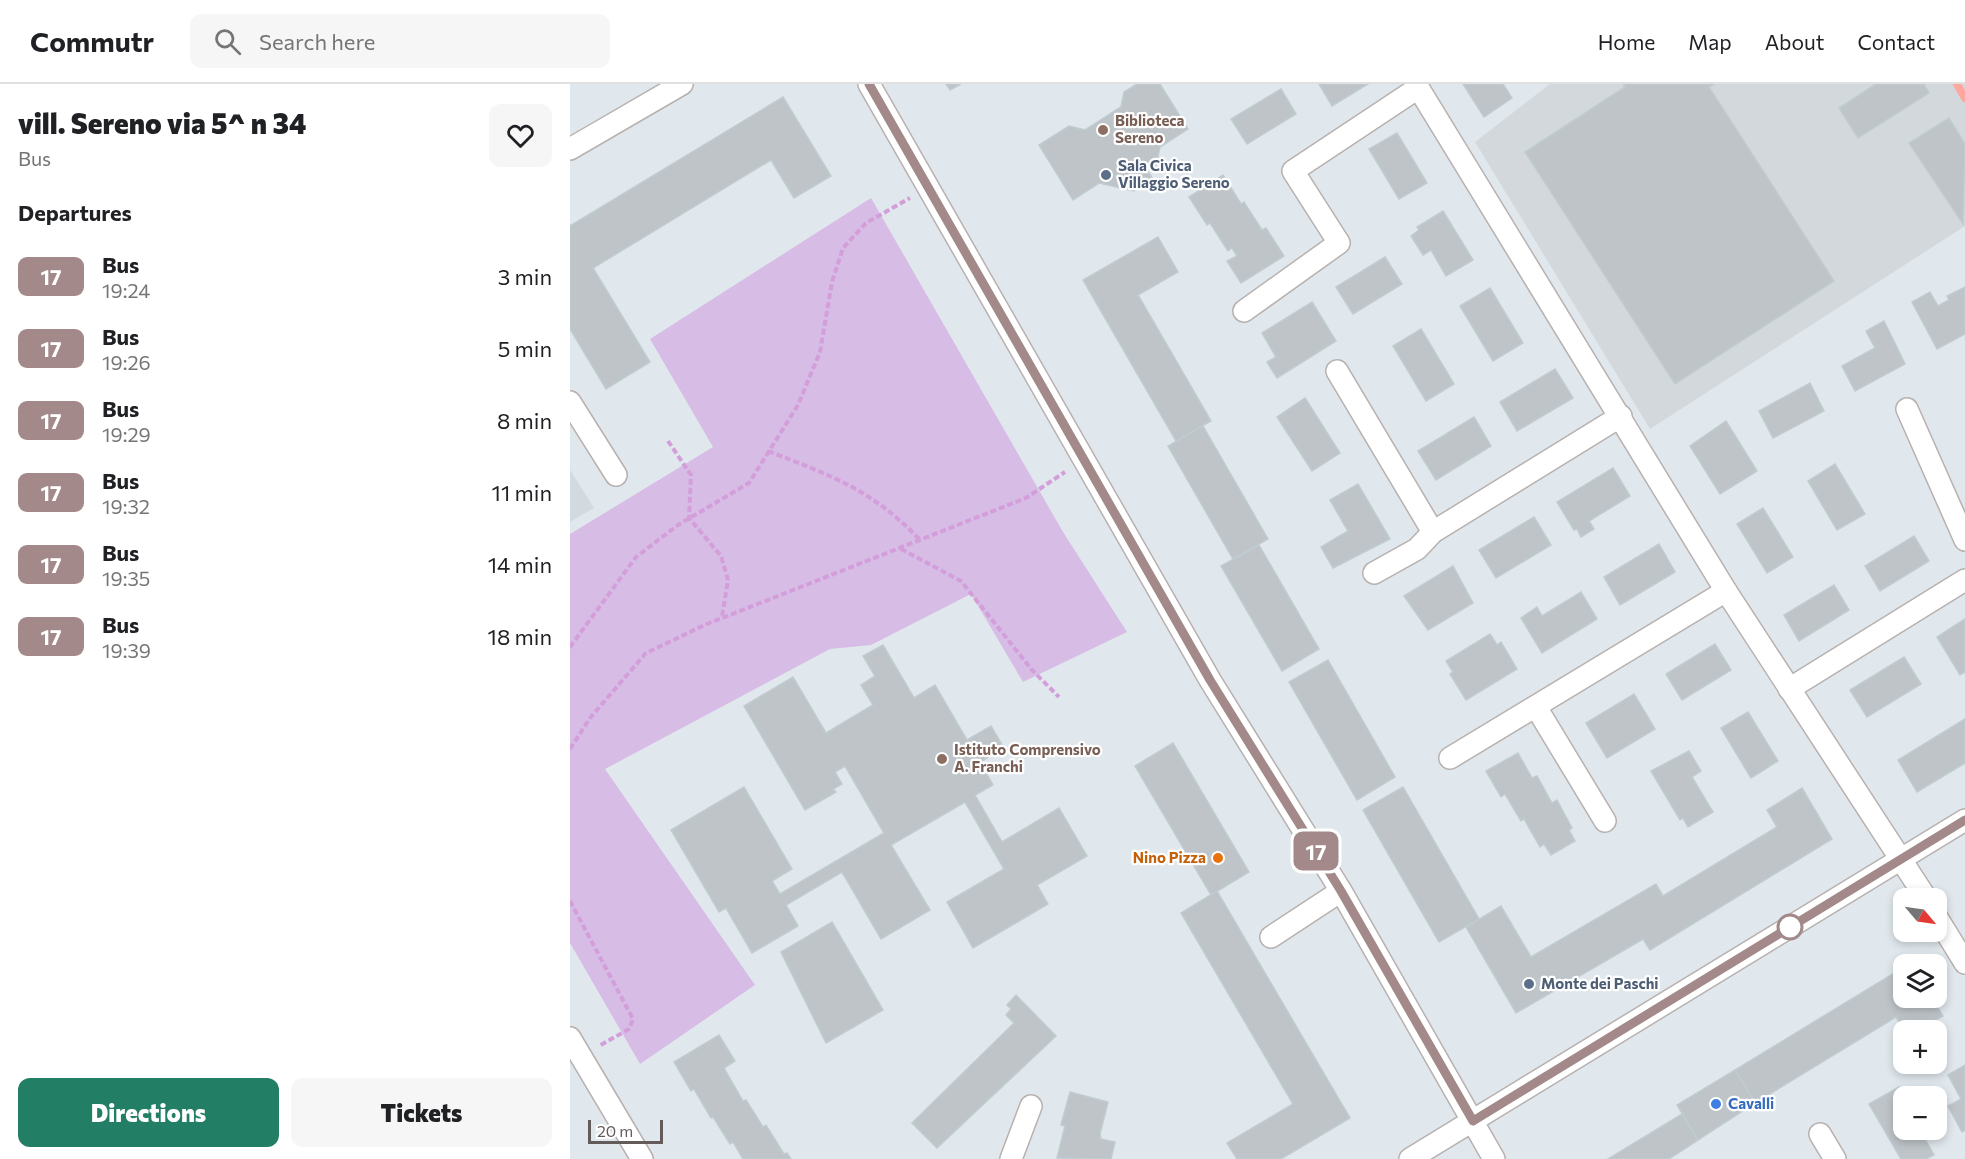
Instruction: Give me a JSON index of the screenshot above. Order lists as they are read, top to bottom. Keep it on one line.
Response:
{"places":["Biblioteca Sereno","Sala Civica Villaggio Sereno","Istituto Comprensivo A. Franchi","Nino Pizza","Monte dei Paschi","Cavalli"],"lines":["bus line 17"],"scale_bar":"20 m","north":"bottom right","page":{"header":"Commutr","search":"Search here","nav":["Home","Map","About","Contact"],"heading":[["vill. Sereno via 5^ n 34","Bus"],"Departures"],"on_map":"17","list":[{"mark":"17","name":"Bus","note":"19:24","value":"3 min"},{"mark":"17","name":"Bus","note":"19:26","value":"5 min"},{"mark":"17","name":"Bus","note":"19:29","value":"8 min"},{"mark":"17","name":"Bus","note":"19:32","value":"11 min"},{"mark":"17","name":"Bus","note":"19:35","value":"14 min"},{"mark":"17","name":"Bus","note":"19:39","value":"18 min"}],"map_buttons":["+","−"],"buttons":["Directions","Tickets"],"scale":"20 m"}}
